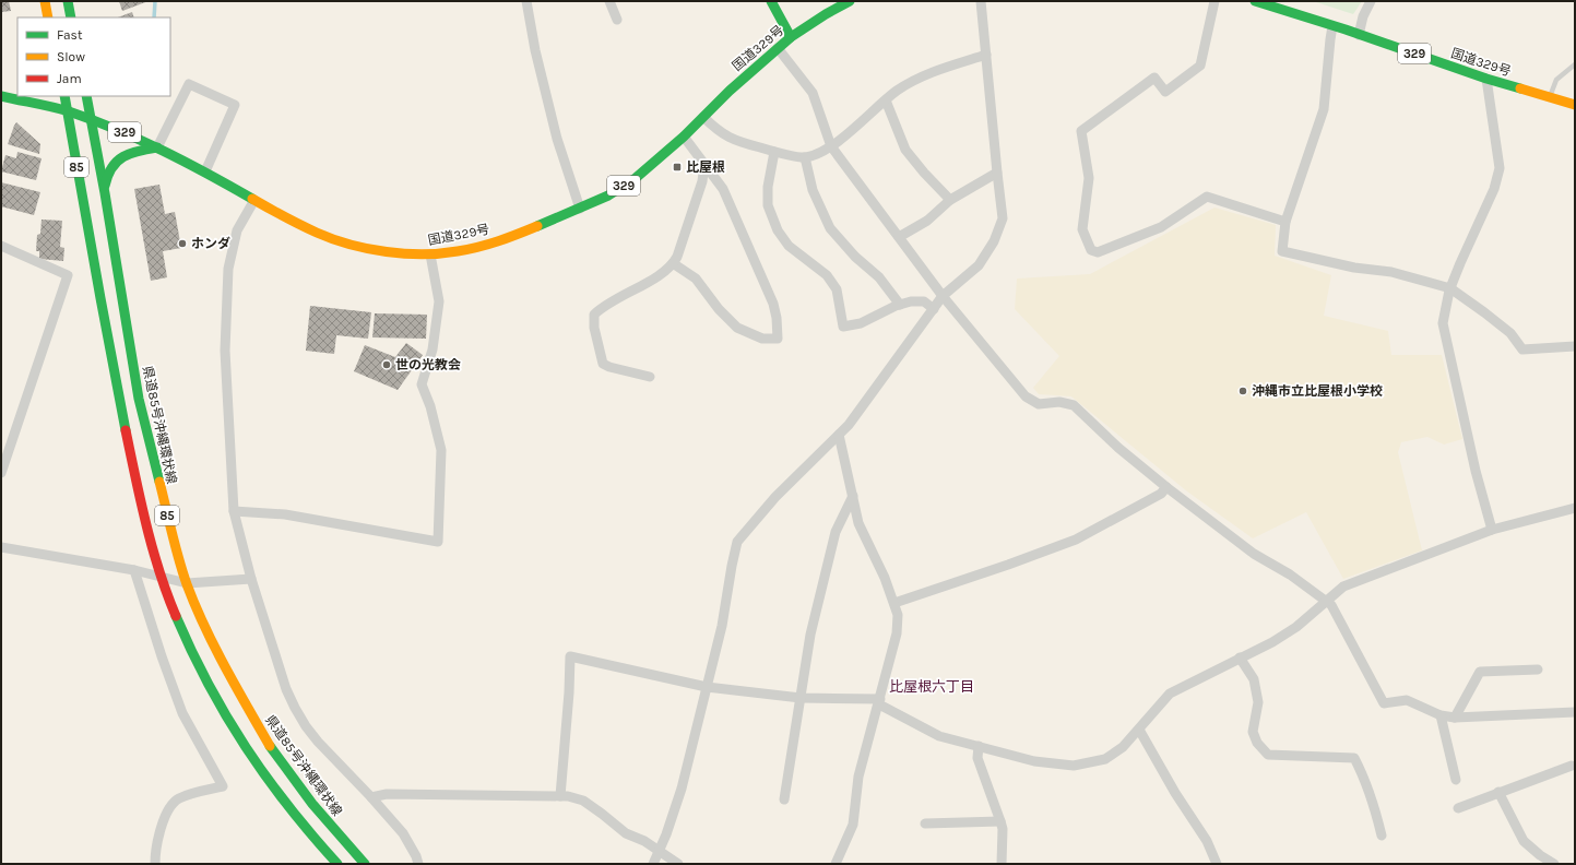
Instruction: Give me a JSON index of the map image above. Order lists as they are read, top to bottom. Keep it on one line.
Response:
{"streets":{"main road":["国道329号","329","85","県道85号沖縄環状線"]},"crossings":[["国道329号","85"],["国道329号","県道85号沖縄環状線"]],"districts":["比屋根六丁目"],"places":{"transit":["比屋根"],"other":["ホンダ","世の光教会","沖縄市立比屋根小学校"]},"legend":["Fast","Slow","Jam"]}
